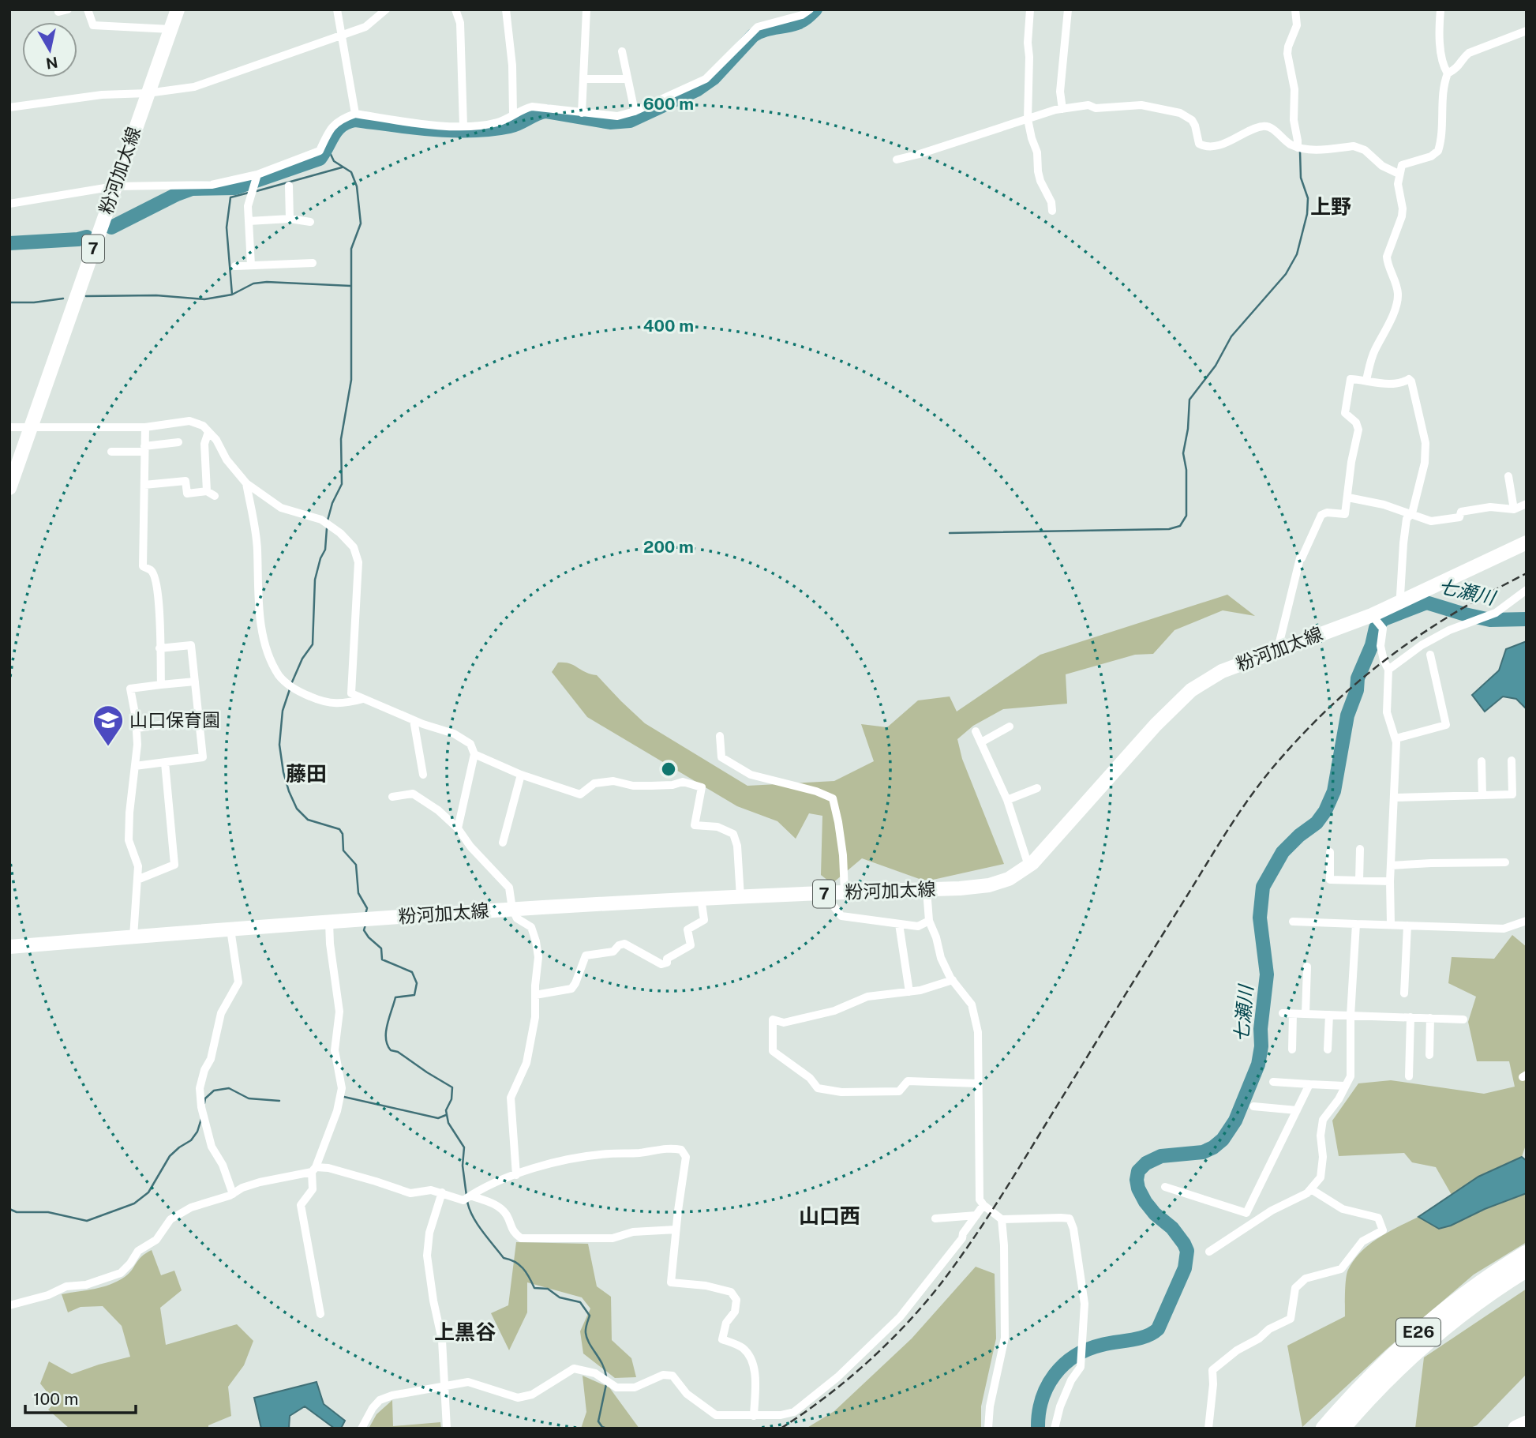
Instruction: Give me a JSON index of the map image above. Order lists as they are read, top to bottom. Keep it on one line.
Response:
{"streets":{"highway":["E26"],"main road":["粉河加太線","7"]},"districts":["上野","藤田","山口西","上黒谷"],"water":["七瀬川"],"places":{"school or university":["山口保育園"]},"scale_bar":"100 m","north":"bottom","rings":["600 m","400 m","200 m"]}
